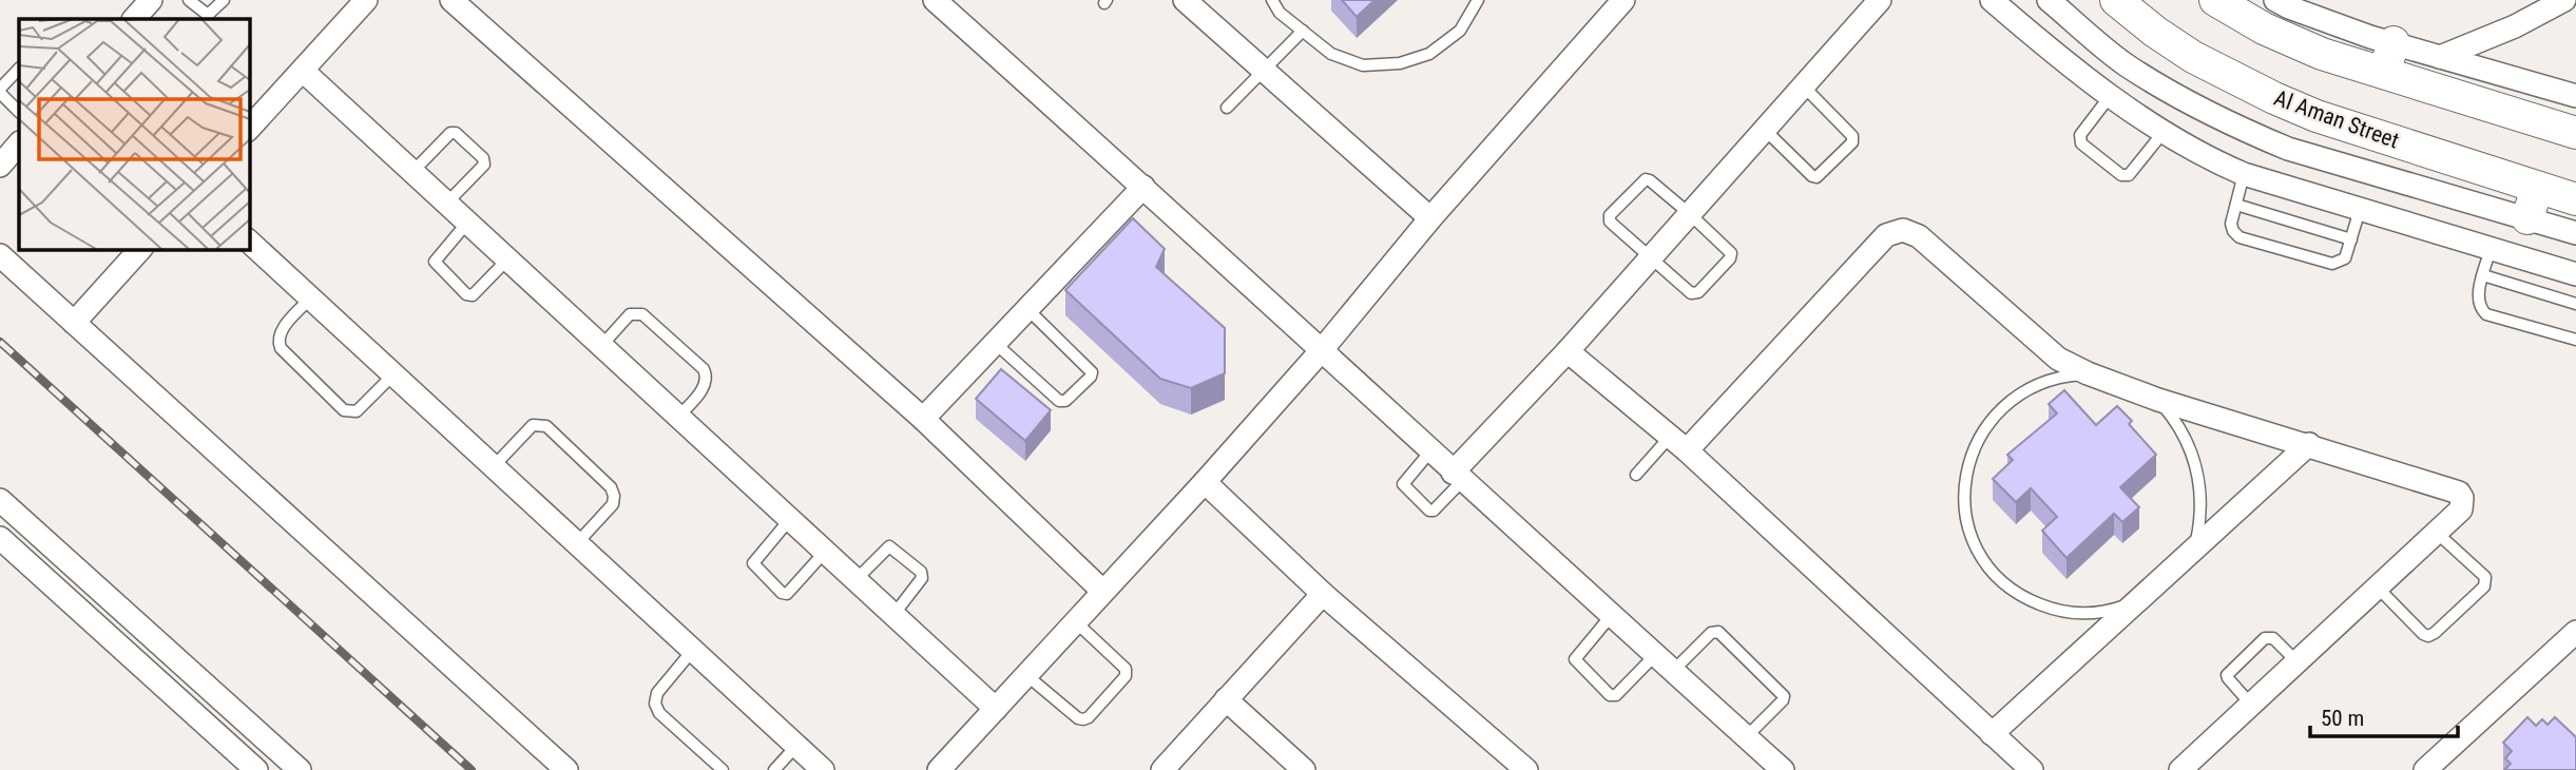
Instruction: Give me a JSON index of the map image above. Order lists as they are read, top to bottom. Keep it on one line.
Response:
{"streets":{"street":["Al Aman Street"]},"scale_bar":"50 m"}
